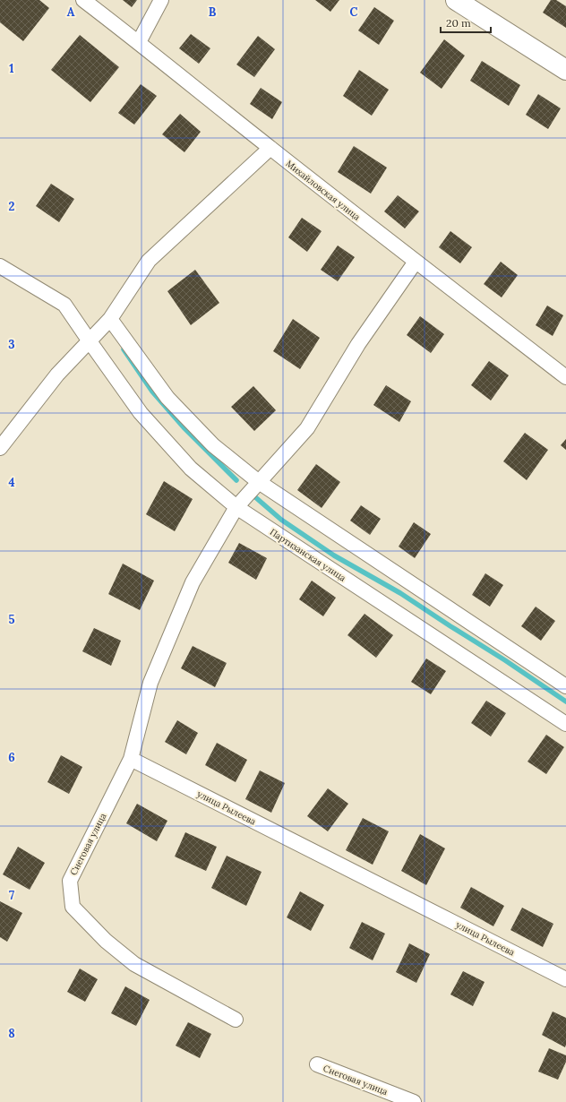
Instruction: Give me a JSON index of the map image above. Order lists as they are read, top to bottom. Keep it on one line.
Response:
{"streets":{"street":["Михайловская улица","Партизанская улица","улица Рылеева","Снеговая улица"]},"crossings":[["улица Рылеева","Снеговая улица"]],"scale_bar":"20 m","grid":{"columns":["A","B","C"],"rows":["1","2","3","4","5","6","7","8"]}}
